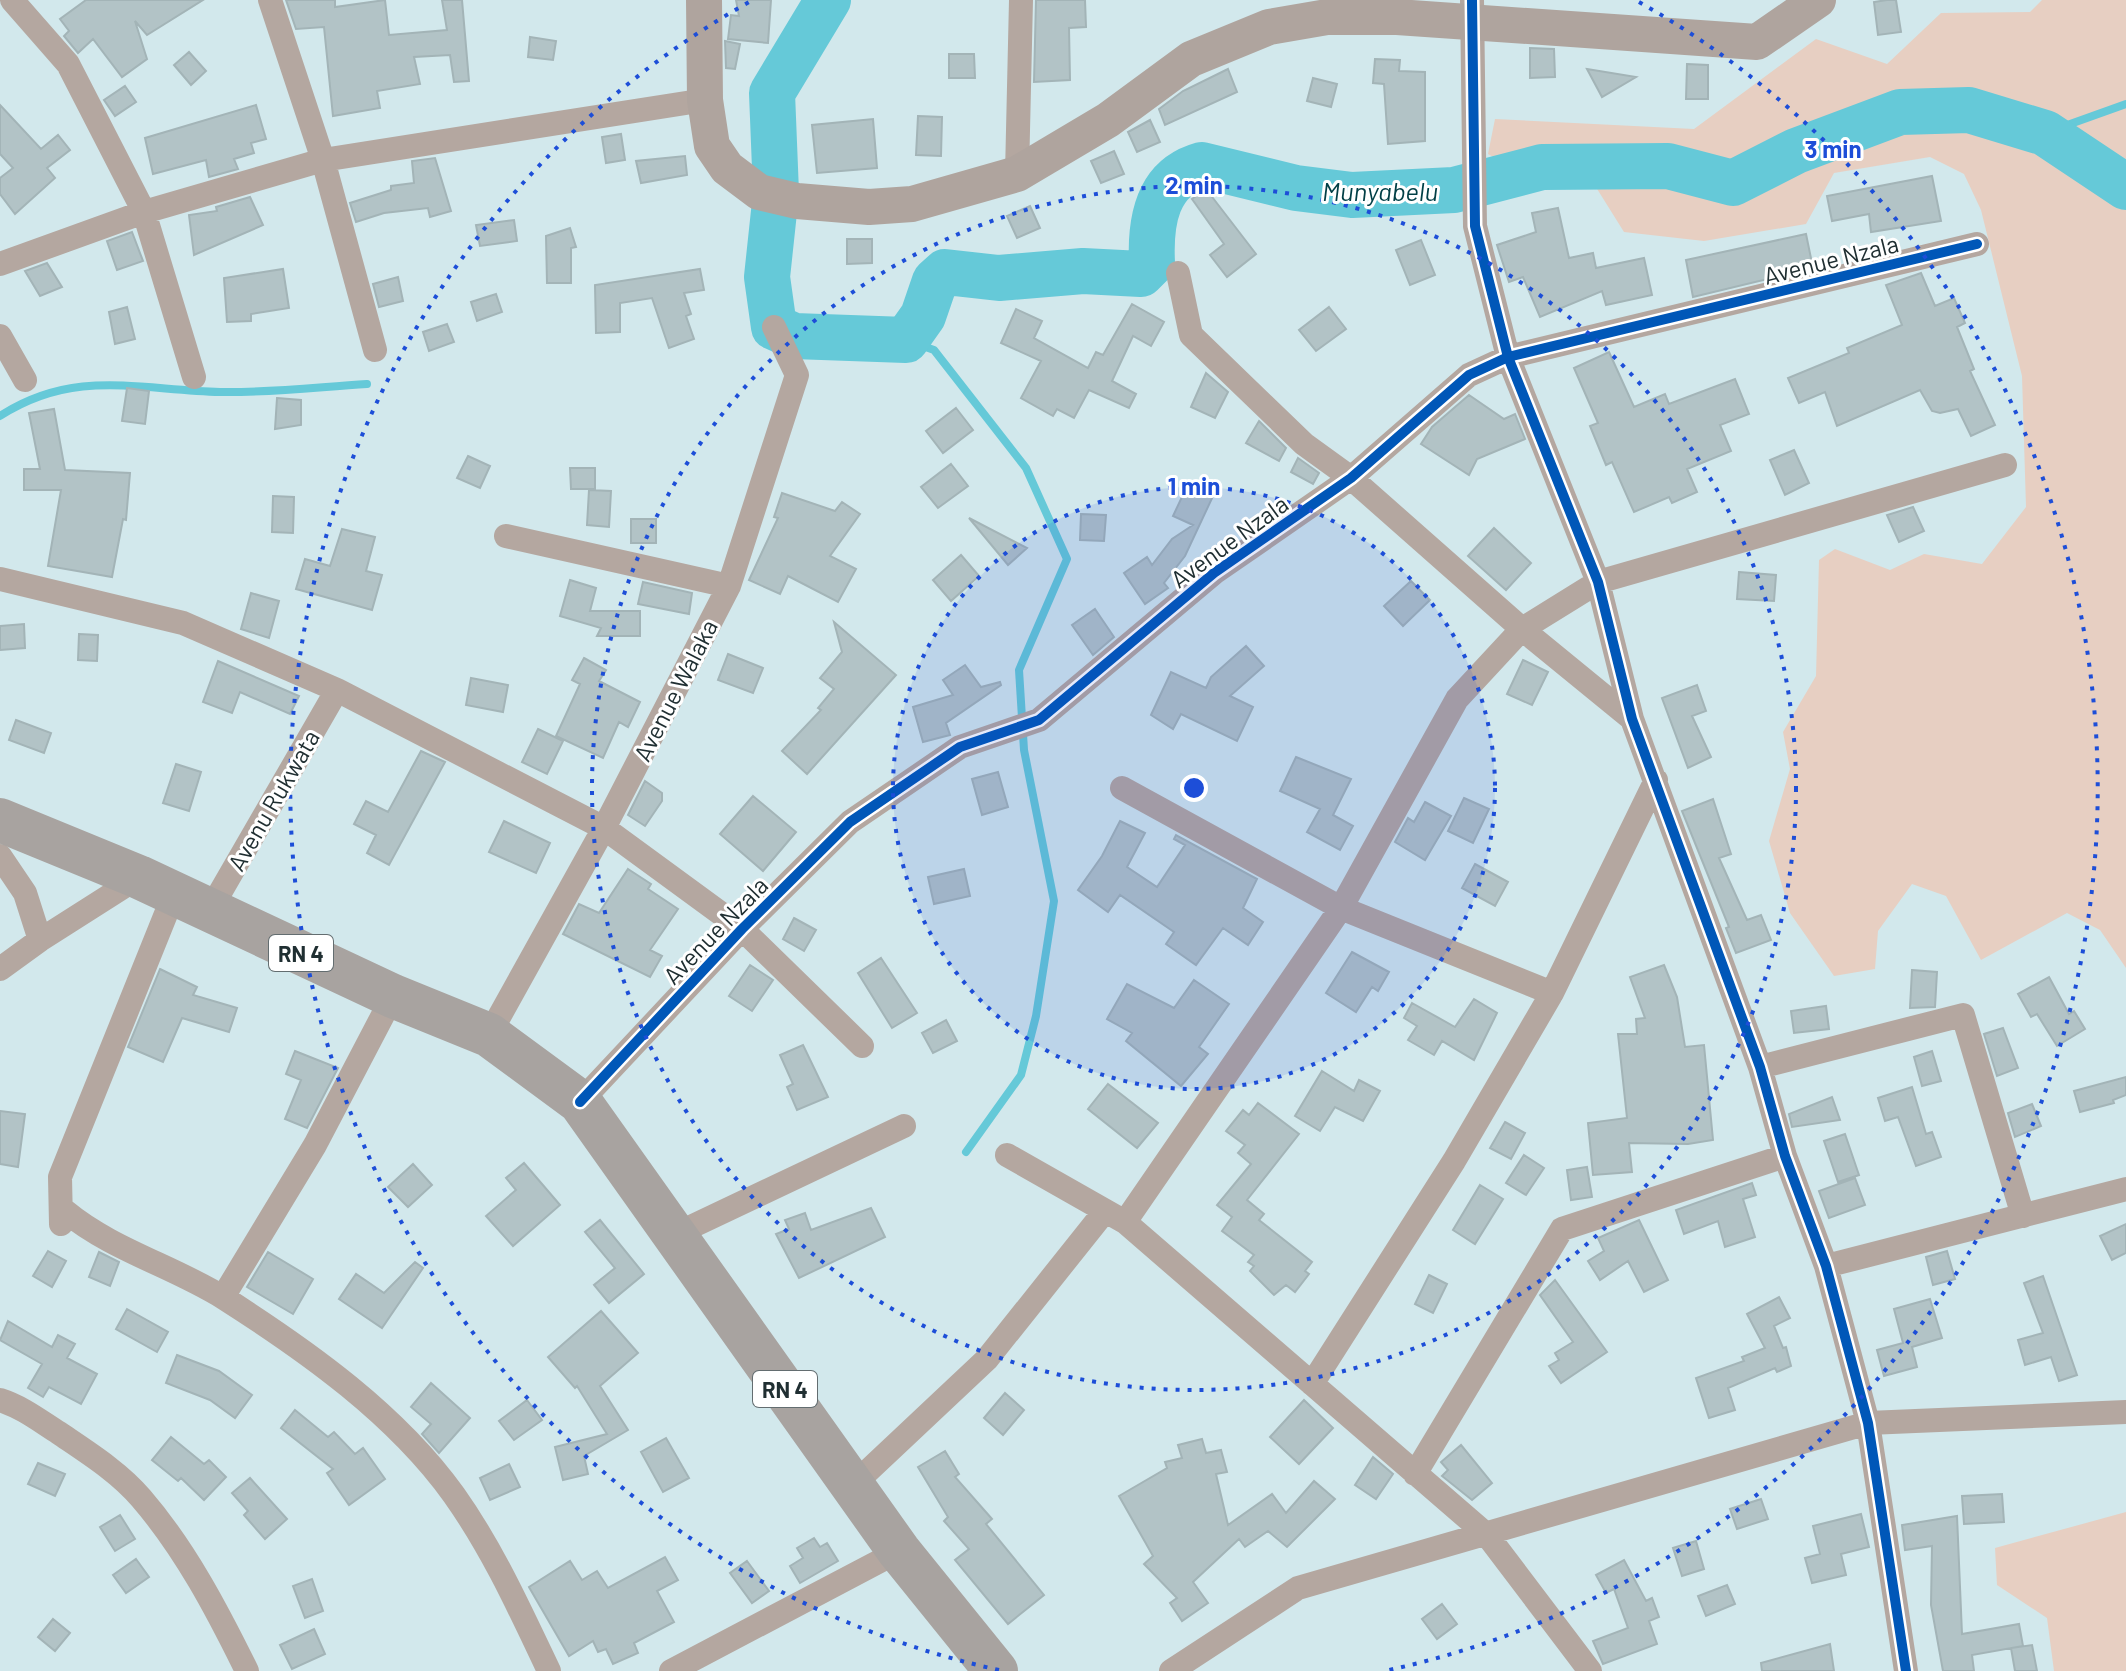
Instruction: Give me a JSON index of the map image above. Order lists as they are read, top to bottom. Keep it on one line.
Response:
{"streets":{"highway":["RN 4"],"street":["Avenue Nzala","Avenue Walaka","Avenu Rukwata"]},"crossings":[["Avenue Nzala","RN 4"],["Avenue Walaka","RN 4"],["Avenu Rukwata","RN 4"]],"water":["Munyabelu"],"rings":["3 min","2 min","1 min"]}
